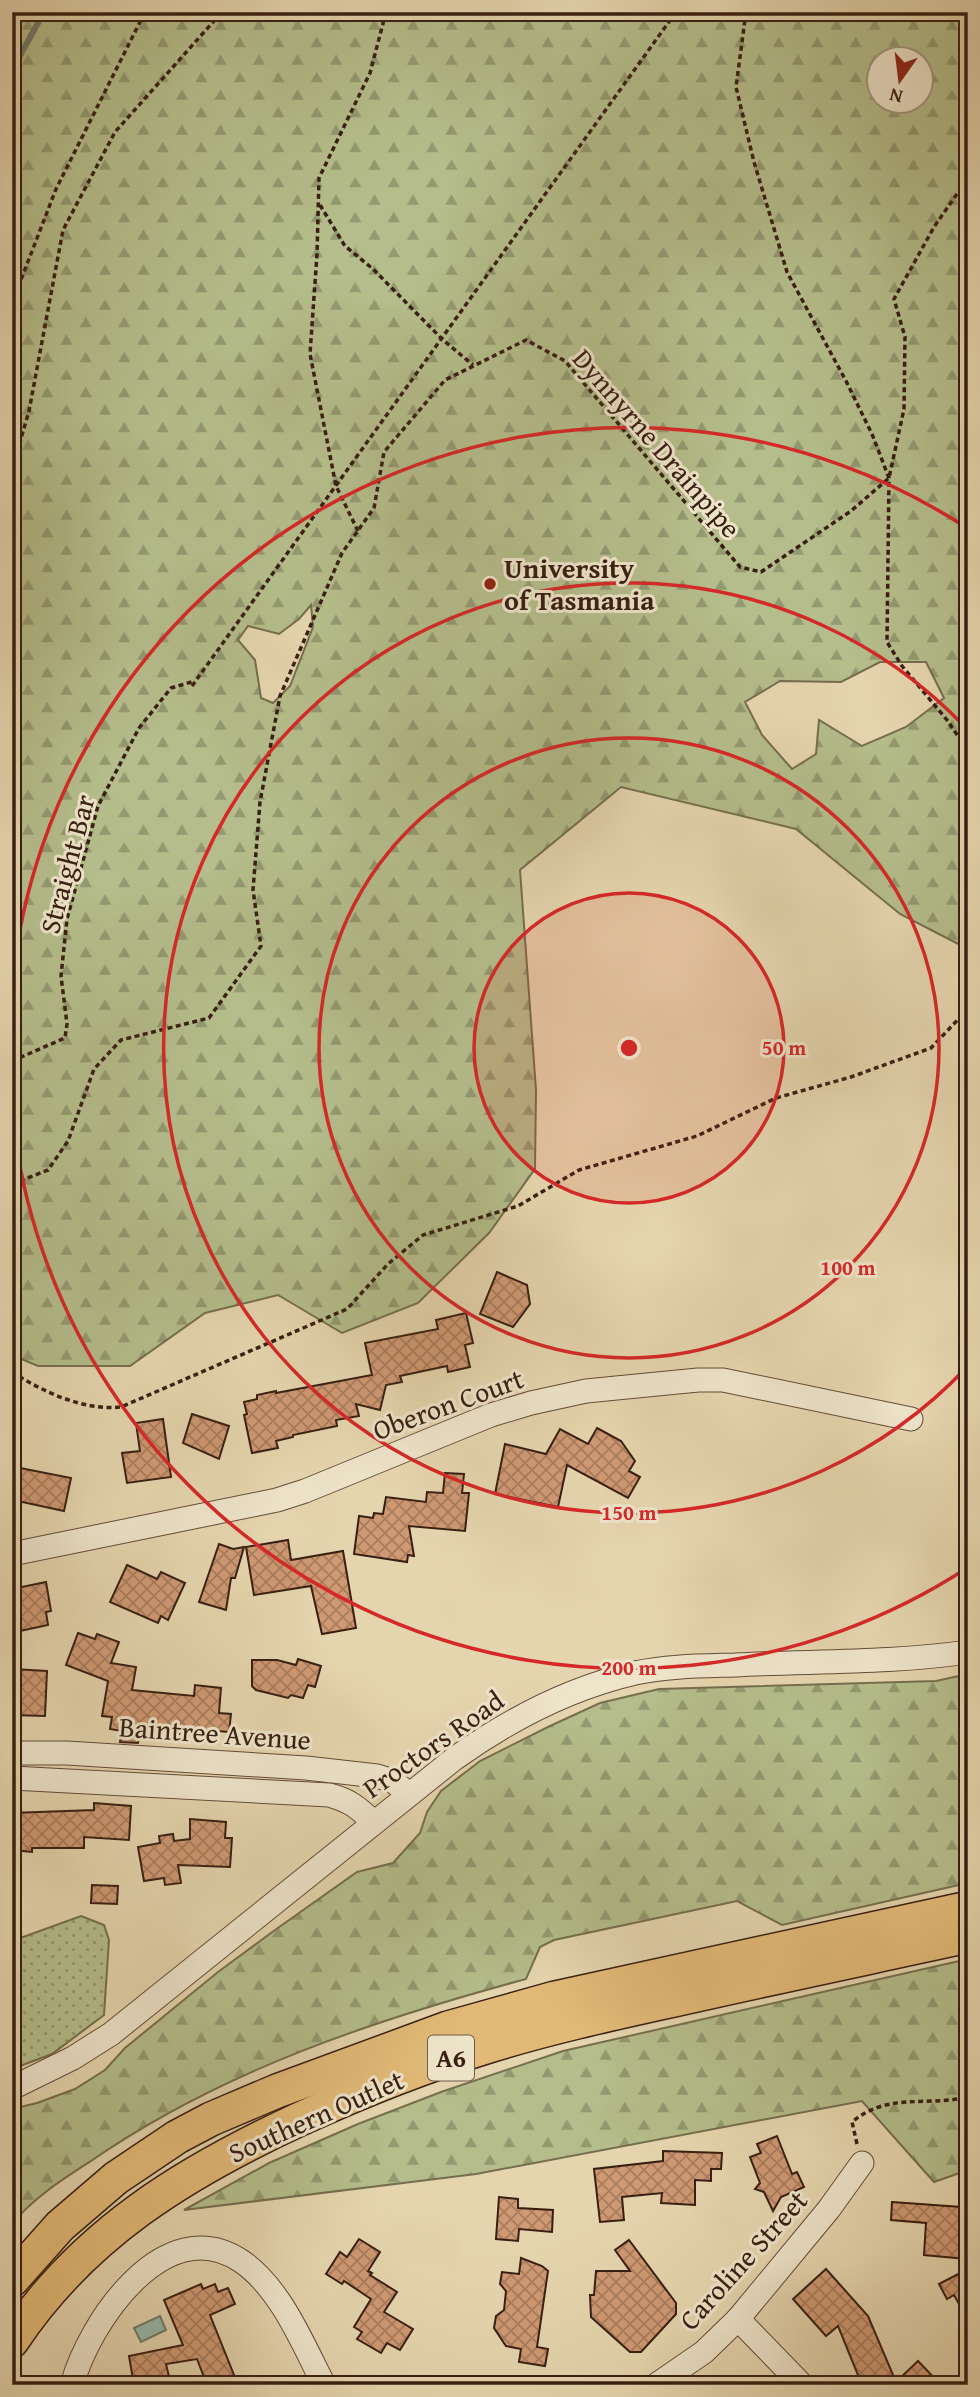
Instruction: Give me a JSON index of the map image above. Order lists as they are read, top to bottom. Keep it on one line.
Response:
{"streets":{"highway":["A6","Southern Outlet"],"street":["Oberon Court","Baintree Avenue","Proctors Road","Caroline Street"],"path":["Dynnyrne Drainpipe","Straight Bar"]},"crossings":[["Baintree Avenue","Proctors Road"]],"places":["University of Tasmania"],"north":"bottom","rings":["50 m","100 m","150 m","200 m"]}
